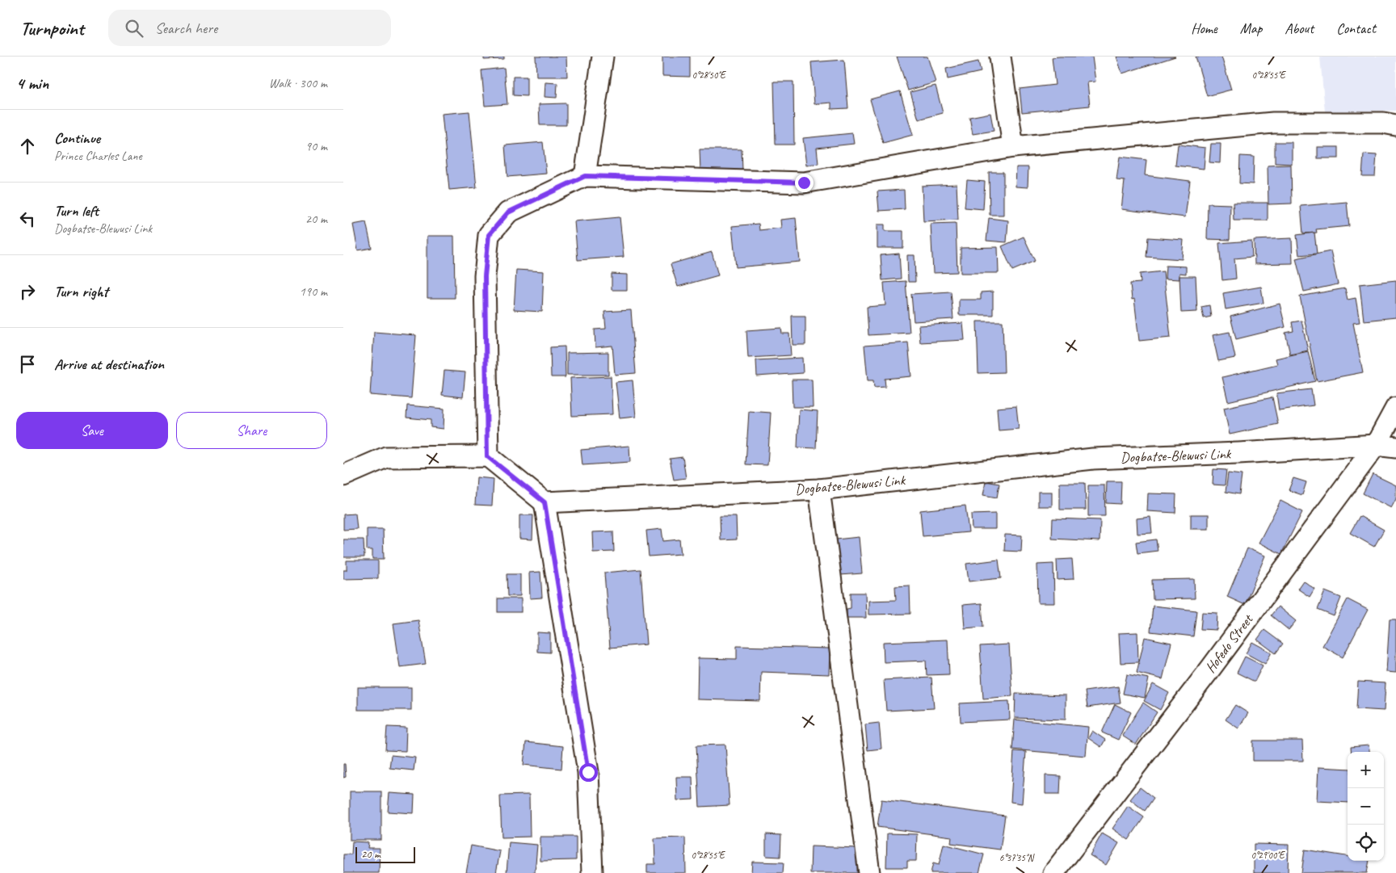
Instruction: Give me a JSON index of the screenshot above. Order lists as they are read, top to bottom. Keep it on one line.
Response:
{"streets":{"street":["Dogbatse-Blewusi Link","Hofedo Street"]},"crossings":[["Dogbatse-Blewusi Link","Hofedo Street"]],"scale_bar":"20 m","page":{"header":"Turnpoint","search":"Search here","nav":["Home","Map","About","Contact"],"heading":["4 min","Walk · 300 m"],"list":[["Continue","Prince Charles Lane","90 m"],["Turn left","Dogbatse-Blewusi Link","20 m"],["Turn right","190 m"],"Arrive at destination"],"buttons":["Save","Share"],"map_buttons":["+","−"],"scale":"20 m"},"coordinates":["0°28'50\"E","0°28'55\"E","0°29'00\"E","6°37'35\"N"]}
